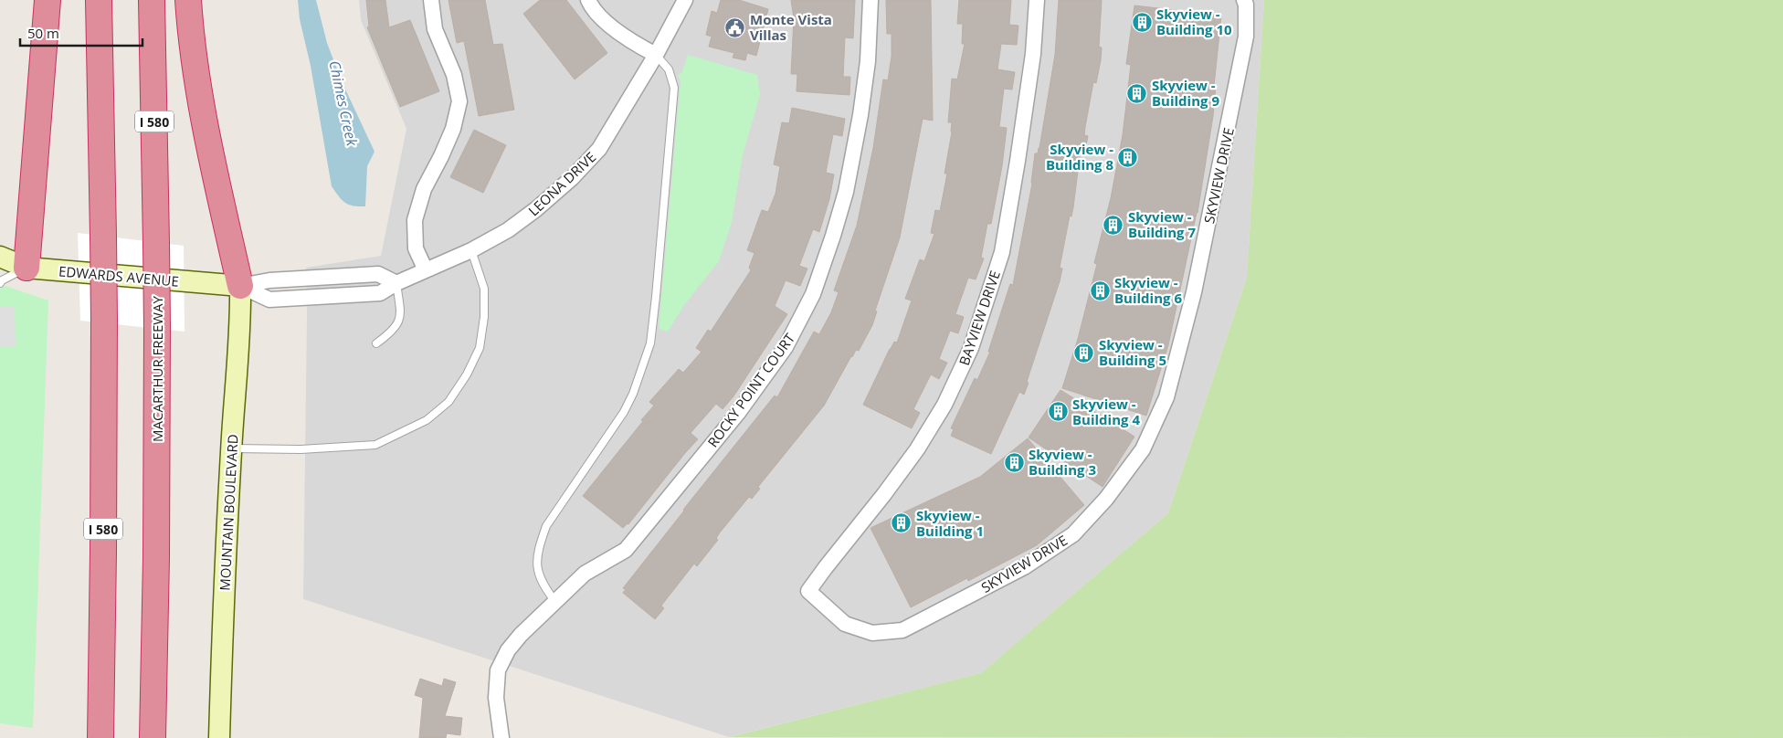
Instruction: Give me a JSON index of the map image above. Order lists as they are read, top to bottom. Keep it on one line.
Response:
{"streets":{"highway":["I 580","MACARTHUR FREEWAY"],"main road":["EDWARDS AVENUE","MOUNTAIN BOULEVARD"],"street":["SKYVIEW DRIVE","LEONA DRIVE","BAYVIEW DRIVE","ROCKY POINT COURT"]},"crossings":[["SKYVIEW DRIVE","BAYVIEW DRIVE"],["EDWARDS AVENUE","MOUNTAIN BOULEVARD"]],"water":["Chimes Creek"],"places":{"building":["Skyview - Building 10","Skyview - Building 9","Skyview - Building 8","Skyview - Building 7","Skyview - Building 6","Skyview - Building 5","Skyview - Building 4","Skyview - Building 3","Skyview - Building 1"],"public building":["Monte Vista Villas"]},"scale_bar":"50 m"}
